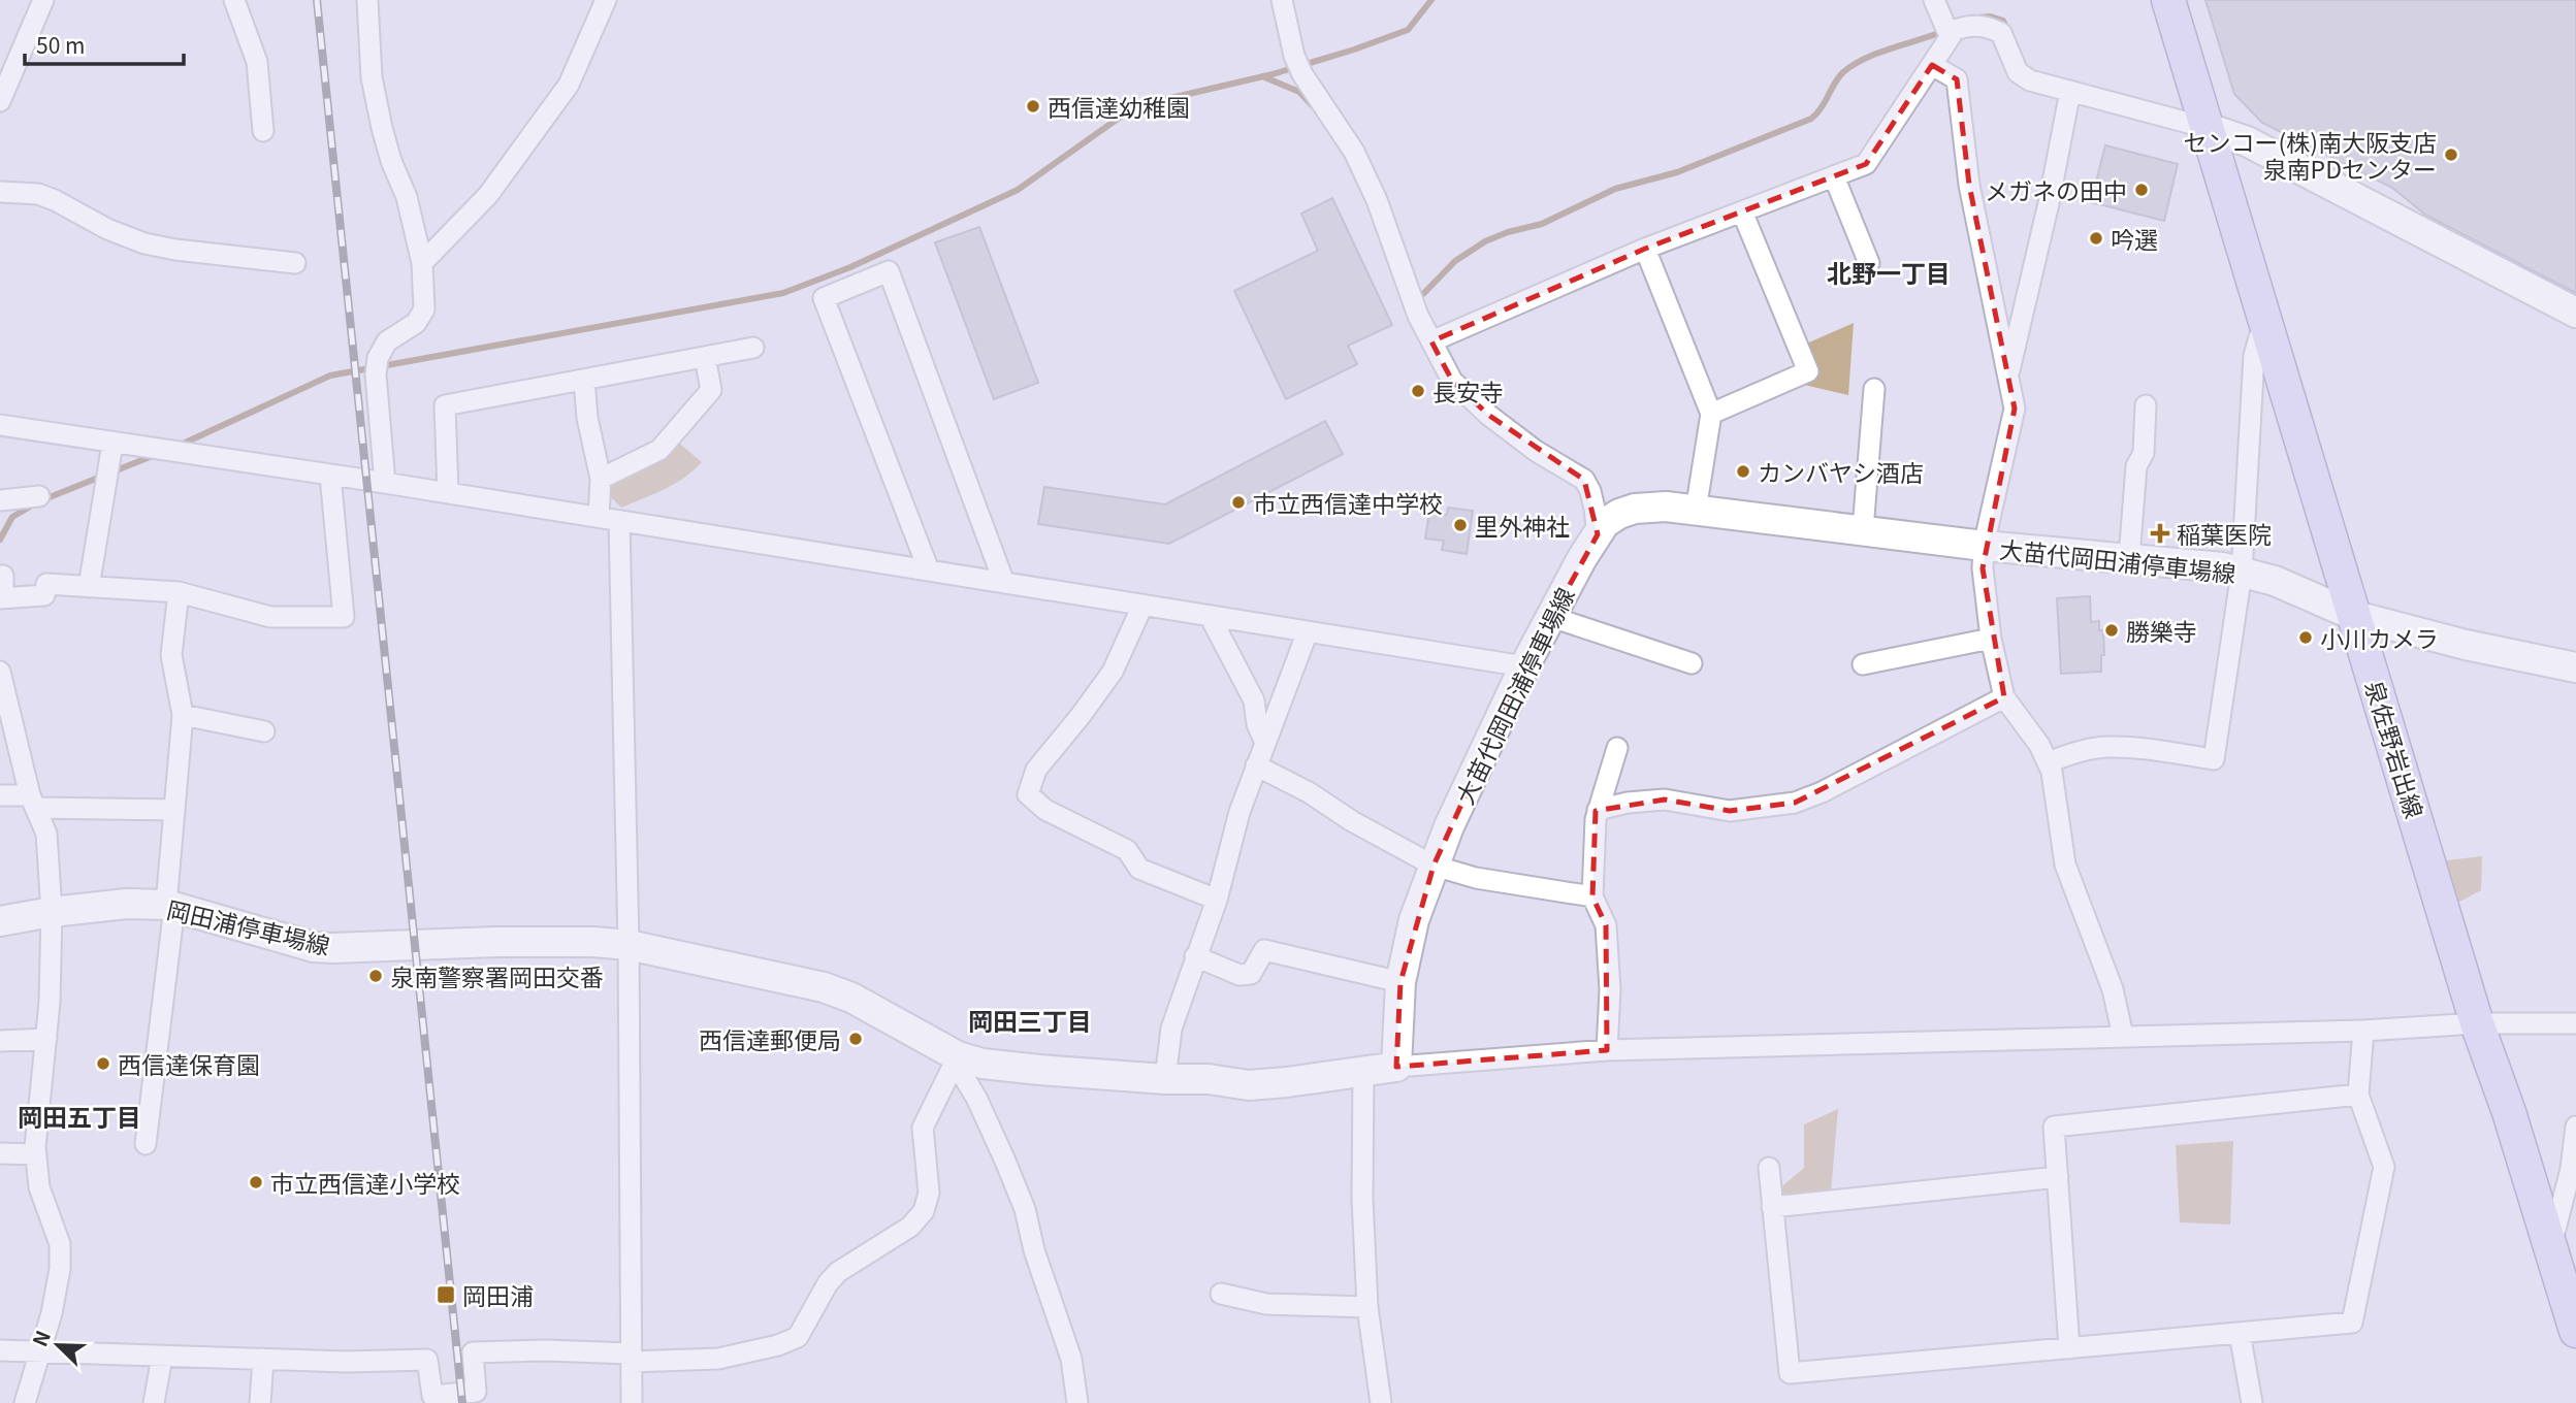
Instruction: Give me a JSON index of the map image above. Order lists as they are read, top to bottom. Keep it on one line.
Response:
{"streets":{"main road":["大苗代岡田浦停車場線","泉佐野岩出線","岡田浦停車場線"]},"crossings":[["大苗代岡田浦停車場線","泉佐野岩出線"]],"districts":["北野一丁目","岡田三丁目","岡田五丁目"],"places":{"other":["西信達幼稚園","センコー(株)南大阪支店 泉南PDセンター","メガネの田中","吟選","長安寺","カンバヤシ酒店","市立西信達中学校","里外神社","勝樂寺","小川カメラ","泉南警察署岡田交番","西信達郵便局","西信達保育園","市立西信達小学校"],"health":["稲葉医院"],"transit":["岡田浦"]},"scale_bar":"50 m","north":"top left"}
